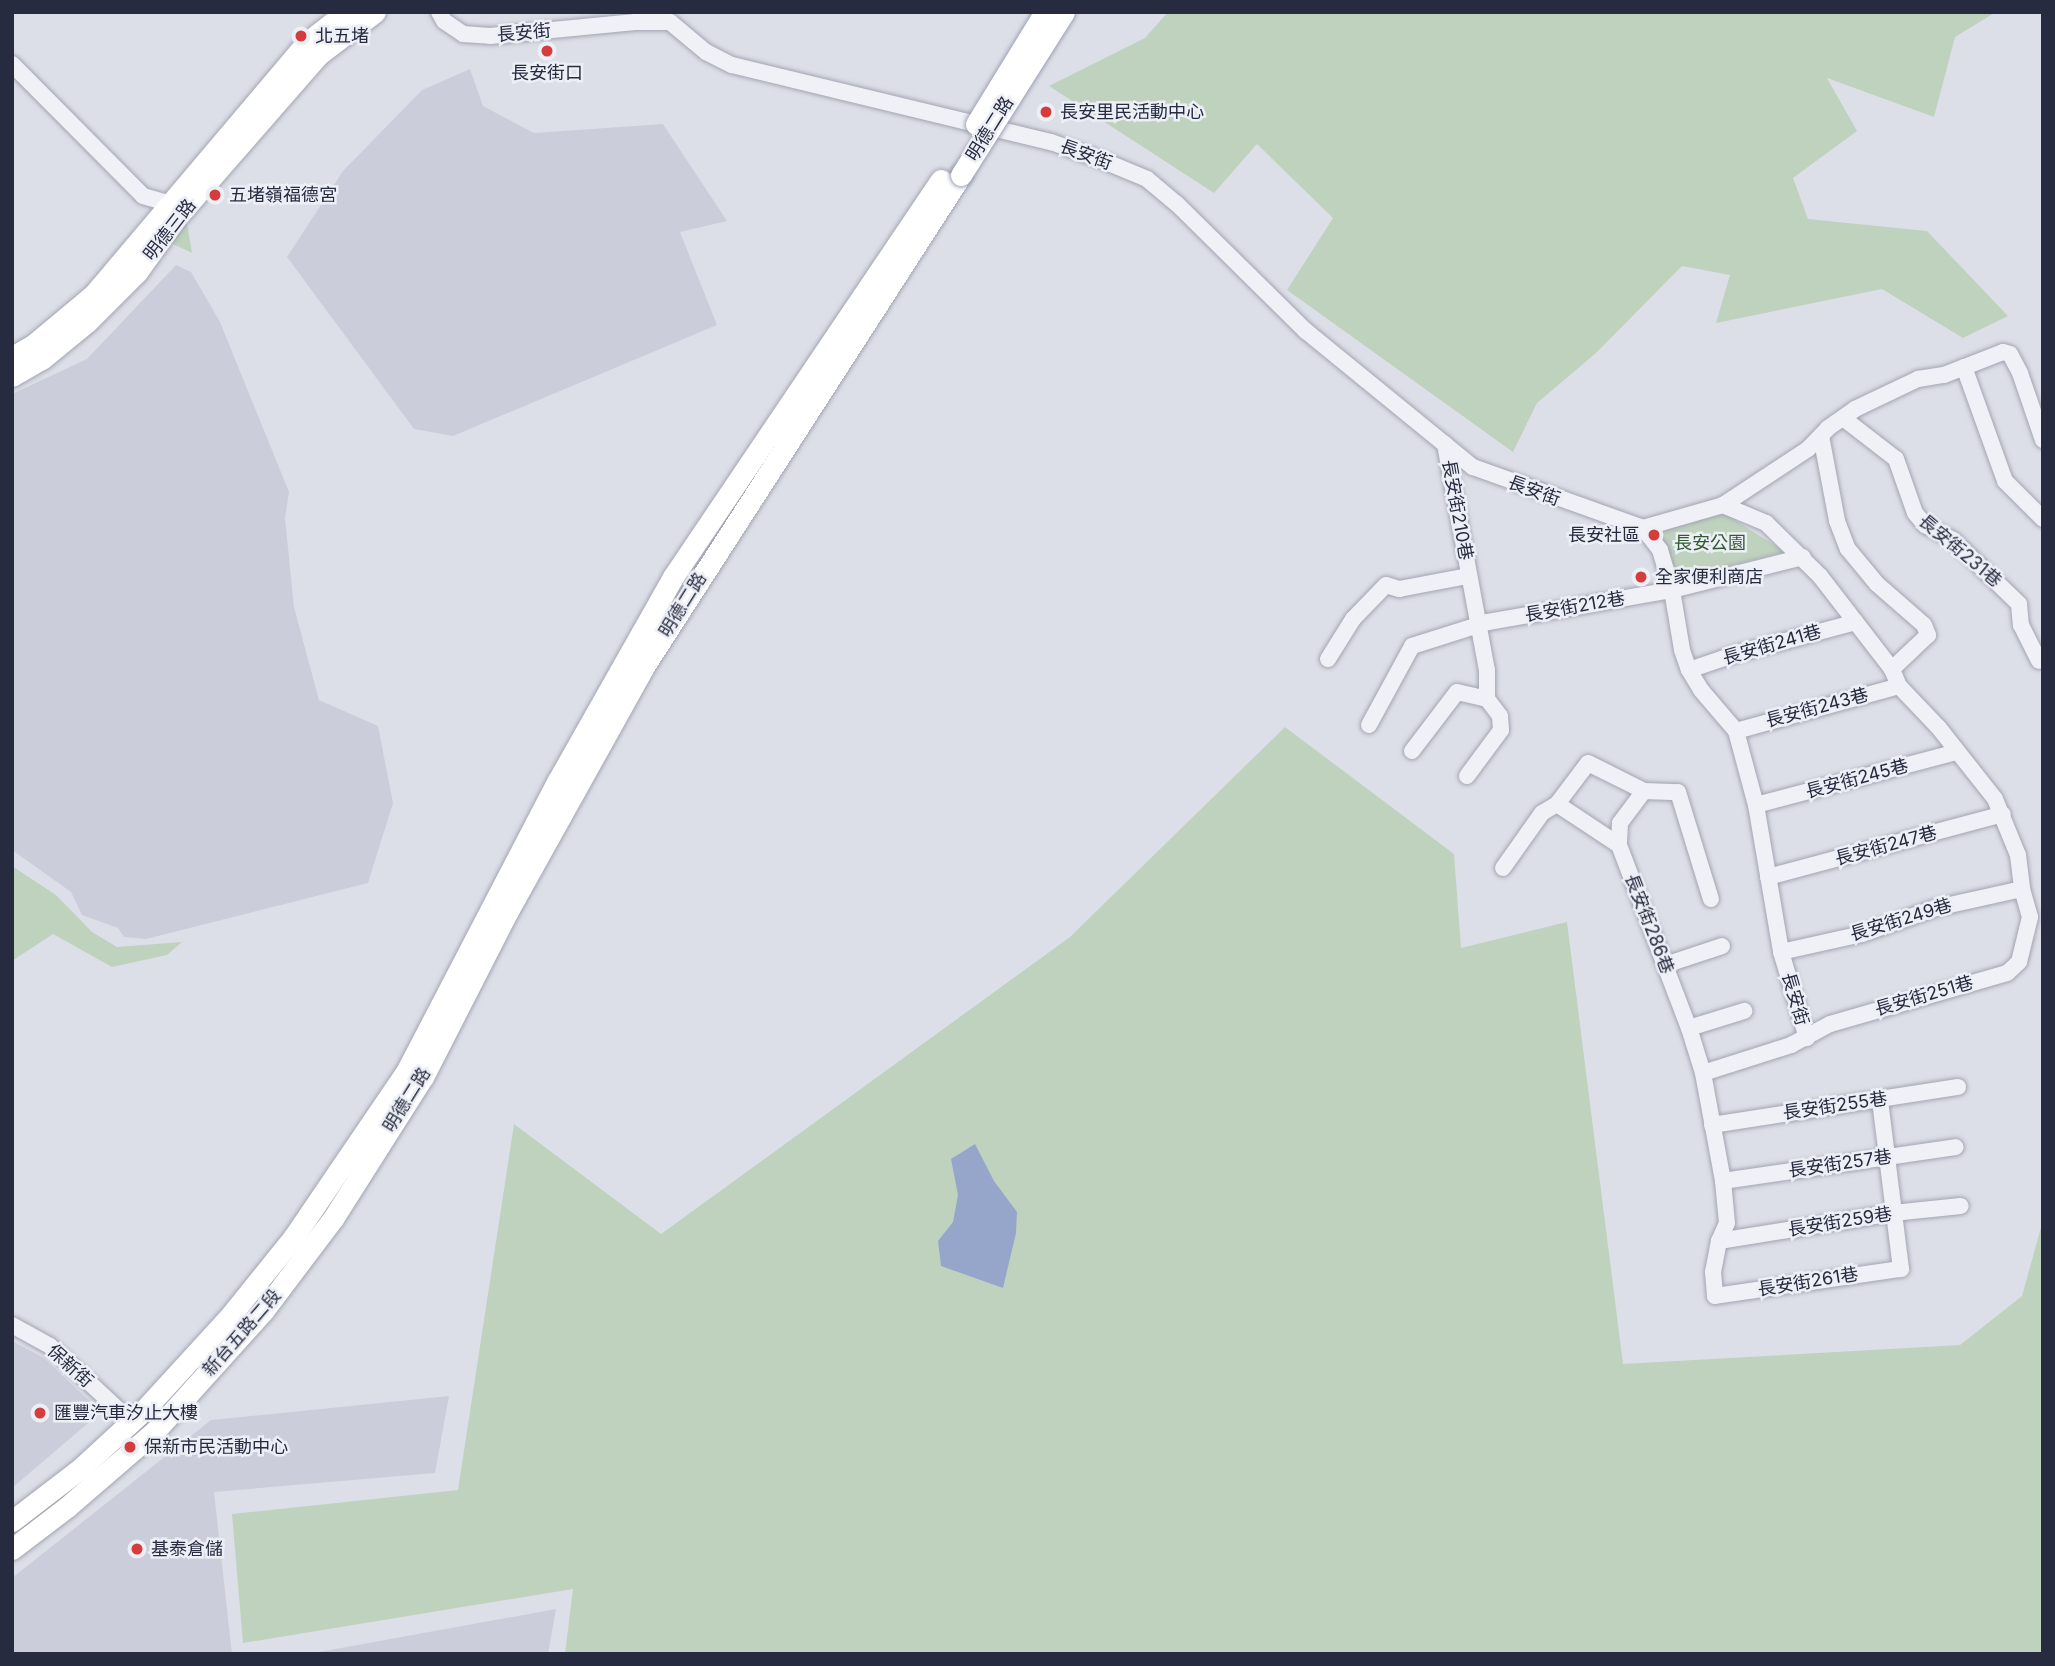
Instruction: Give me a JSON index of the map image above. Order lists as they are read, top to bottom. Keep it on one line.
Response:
{"streets":{"main road":["明德二路","明德三路","新台五路二段"],"street":["長安街","長安街210巷","長安街231巷","長安街212巷","長安街241巷","長安街243巷","長安街245巷","長安街247巷","長安街249巷","長安街286巷","長安街251巷","長安街255巷","長安街257巷","長安街259巷","長安街261巷","保新街"]},"crossings":[["長安街","長安街210巷"],["長安街","長安街212巷"],["長安街","長安街241巷"],["長安街","長安街243巷"],["長安街","長安街245巷"],["長安街","長安街247巷"],["長安街","長安街249巷"],["長安街","長安街286巷"],["長安街","長安街251巷"],["明德二路","新台五路二段"],["長安街210巷","長安街212巷"],["長安街249巷","長安街251巷"],["長安街259巷","長安街261巷"]],"parks":["長安公園"],"places":["北五堵","長安街口","長安里民活動中心","五堵嶺福德宮","長安社區","全家便利商店","匯豐汽車汐止大樓","保新市民活動中心","基泰倉儲"]}
